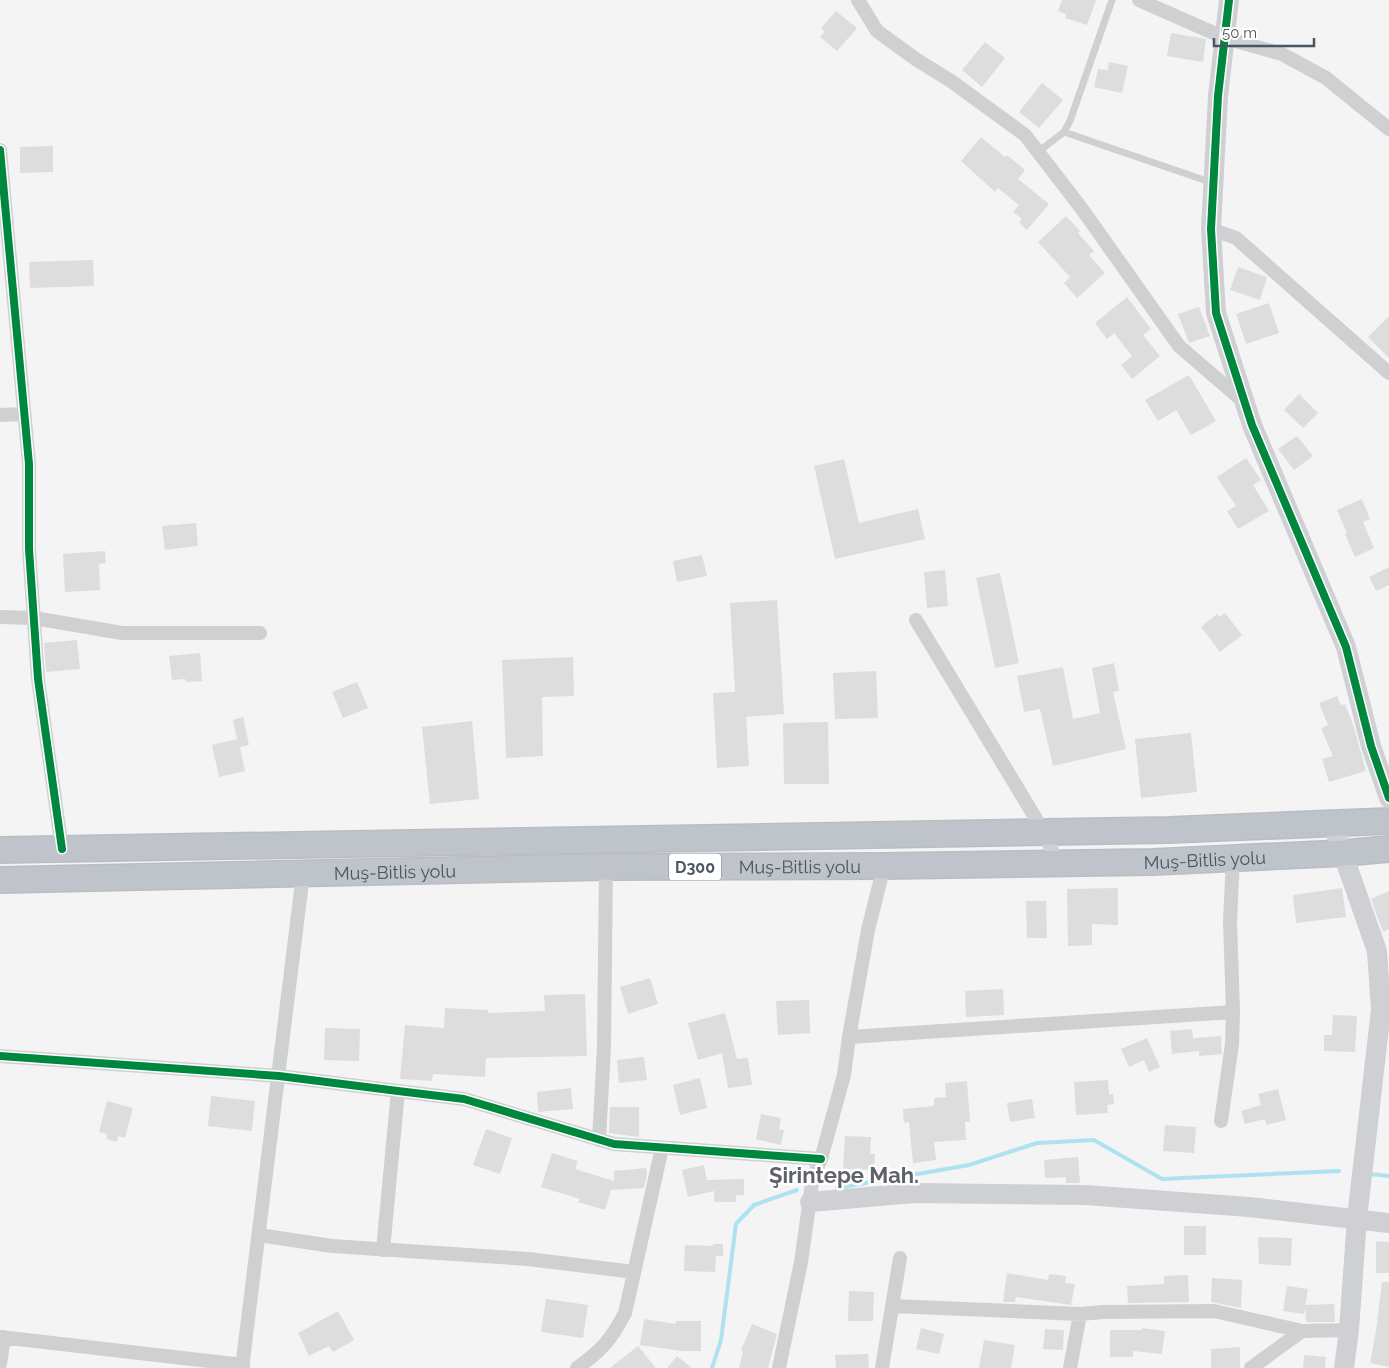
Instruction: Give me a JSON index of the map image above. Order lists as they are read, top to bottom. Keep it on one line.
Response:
{"streets":{"highway":["Muş-Bitlis yolu","D300"]},"districts":["Şirintepe Mah."],"scale_bar":"50 m"}
